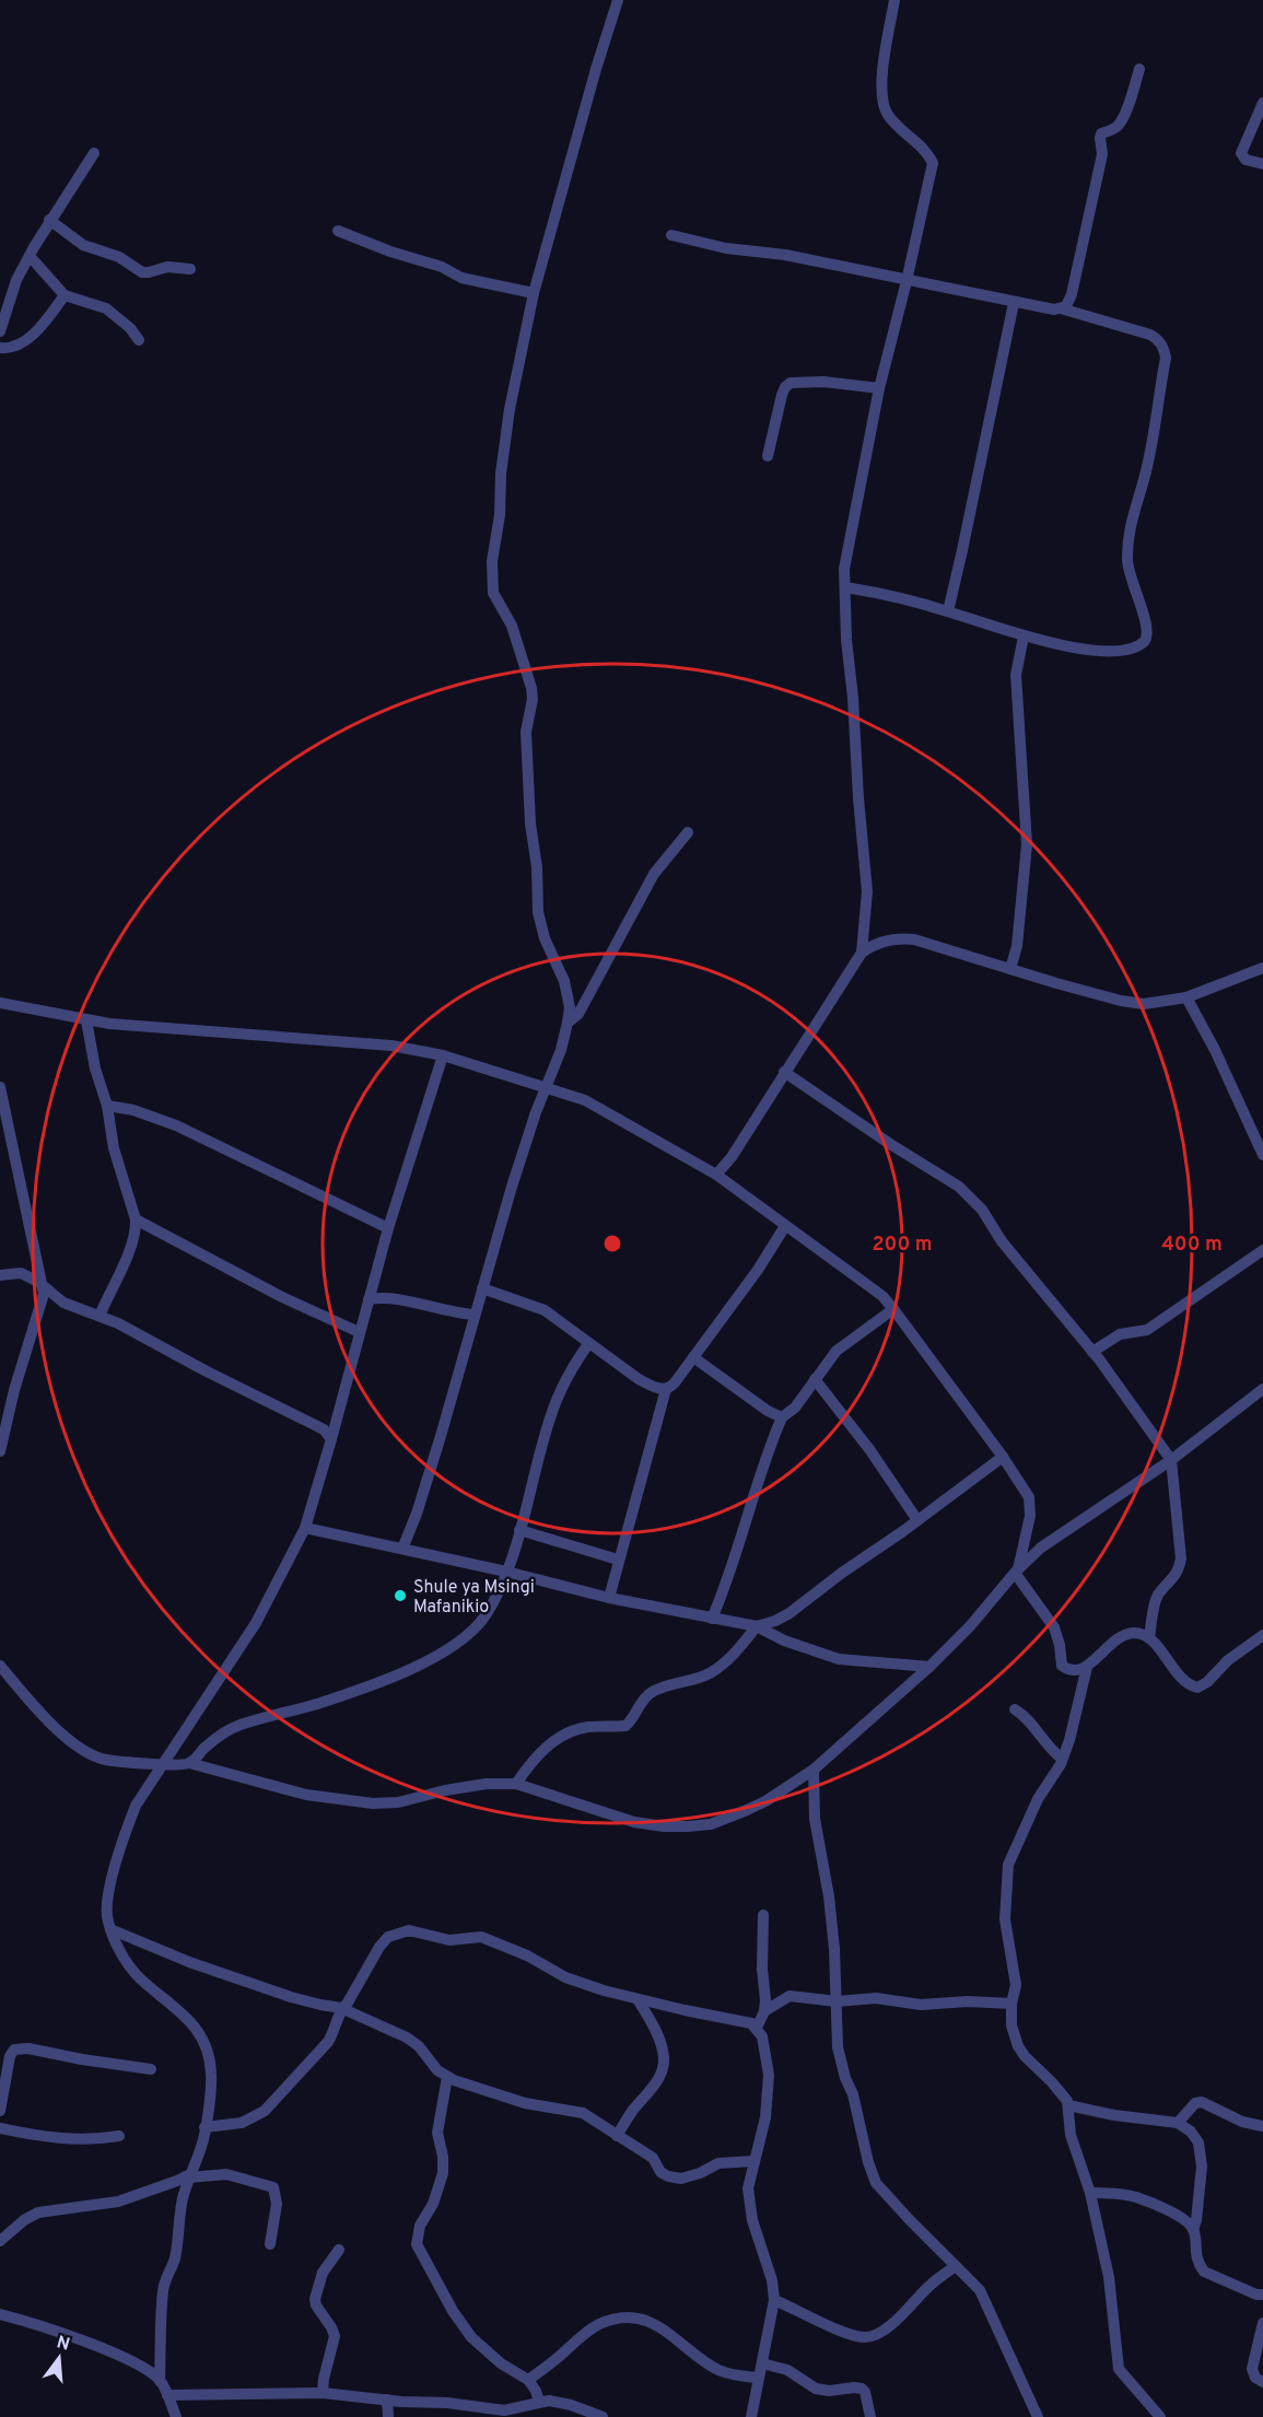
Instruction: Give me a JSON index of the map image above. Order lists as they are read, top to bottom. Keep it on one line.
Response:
{"places":["Shule ya Msingi Mafanikio"],"north":"top","rings":["200 m","400 m"]}
